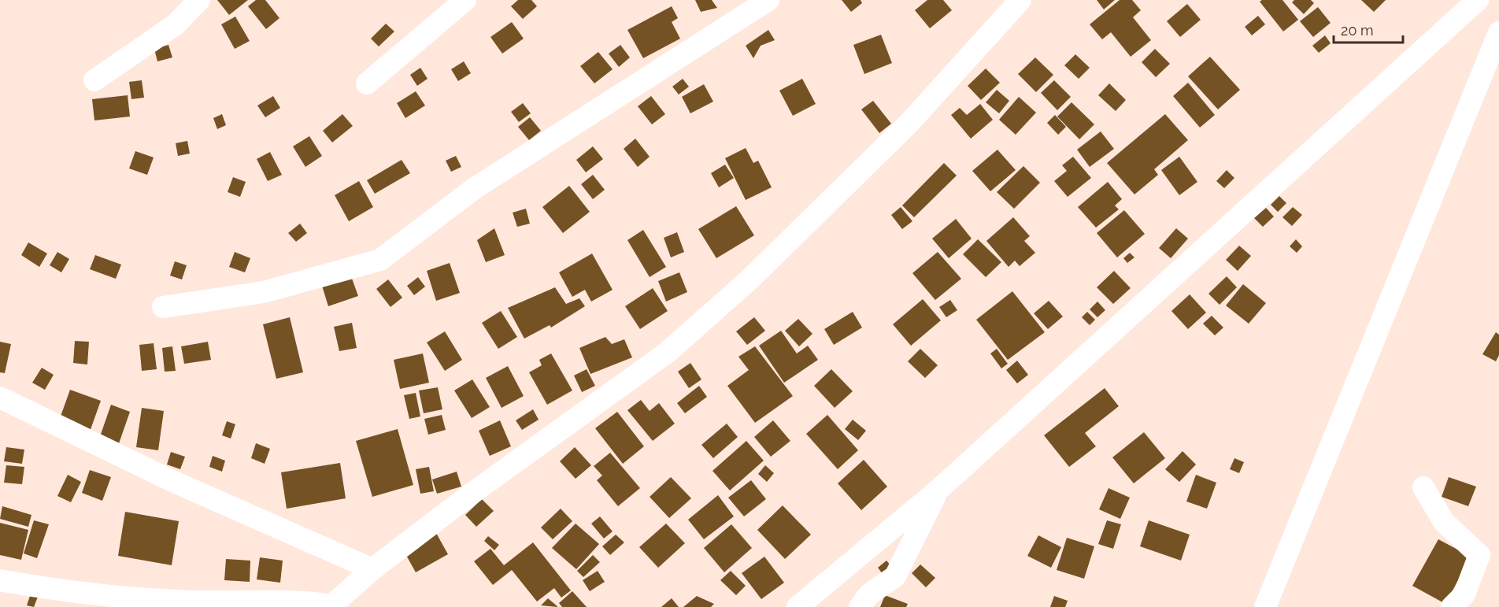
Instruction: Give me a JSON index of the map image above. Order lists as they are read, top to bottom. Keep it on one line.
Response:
{"scale_bar":"20 m"}
